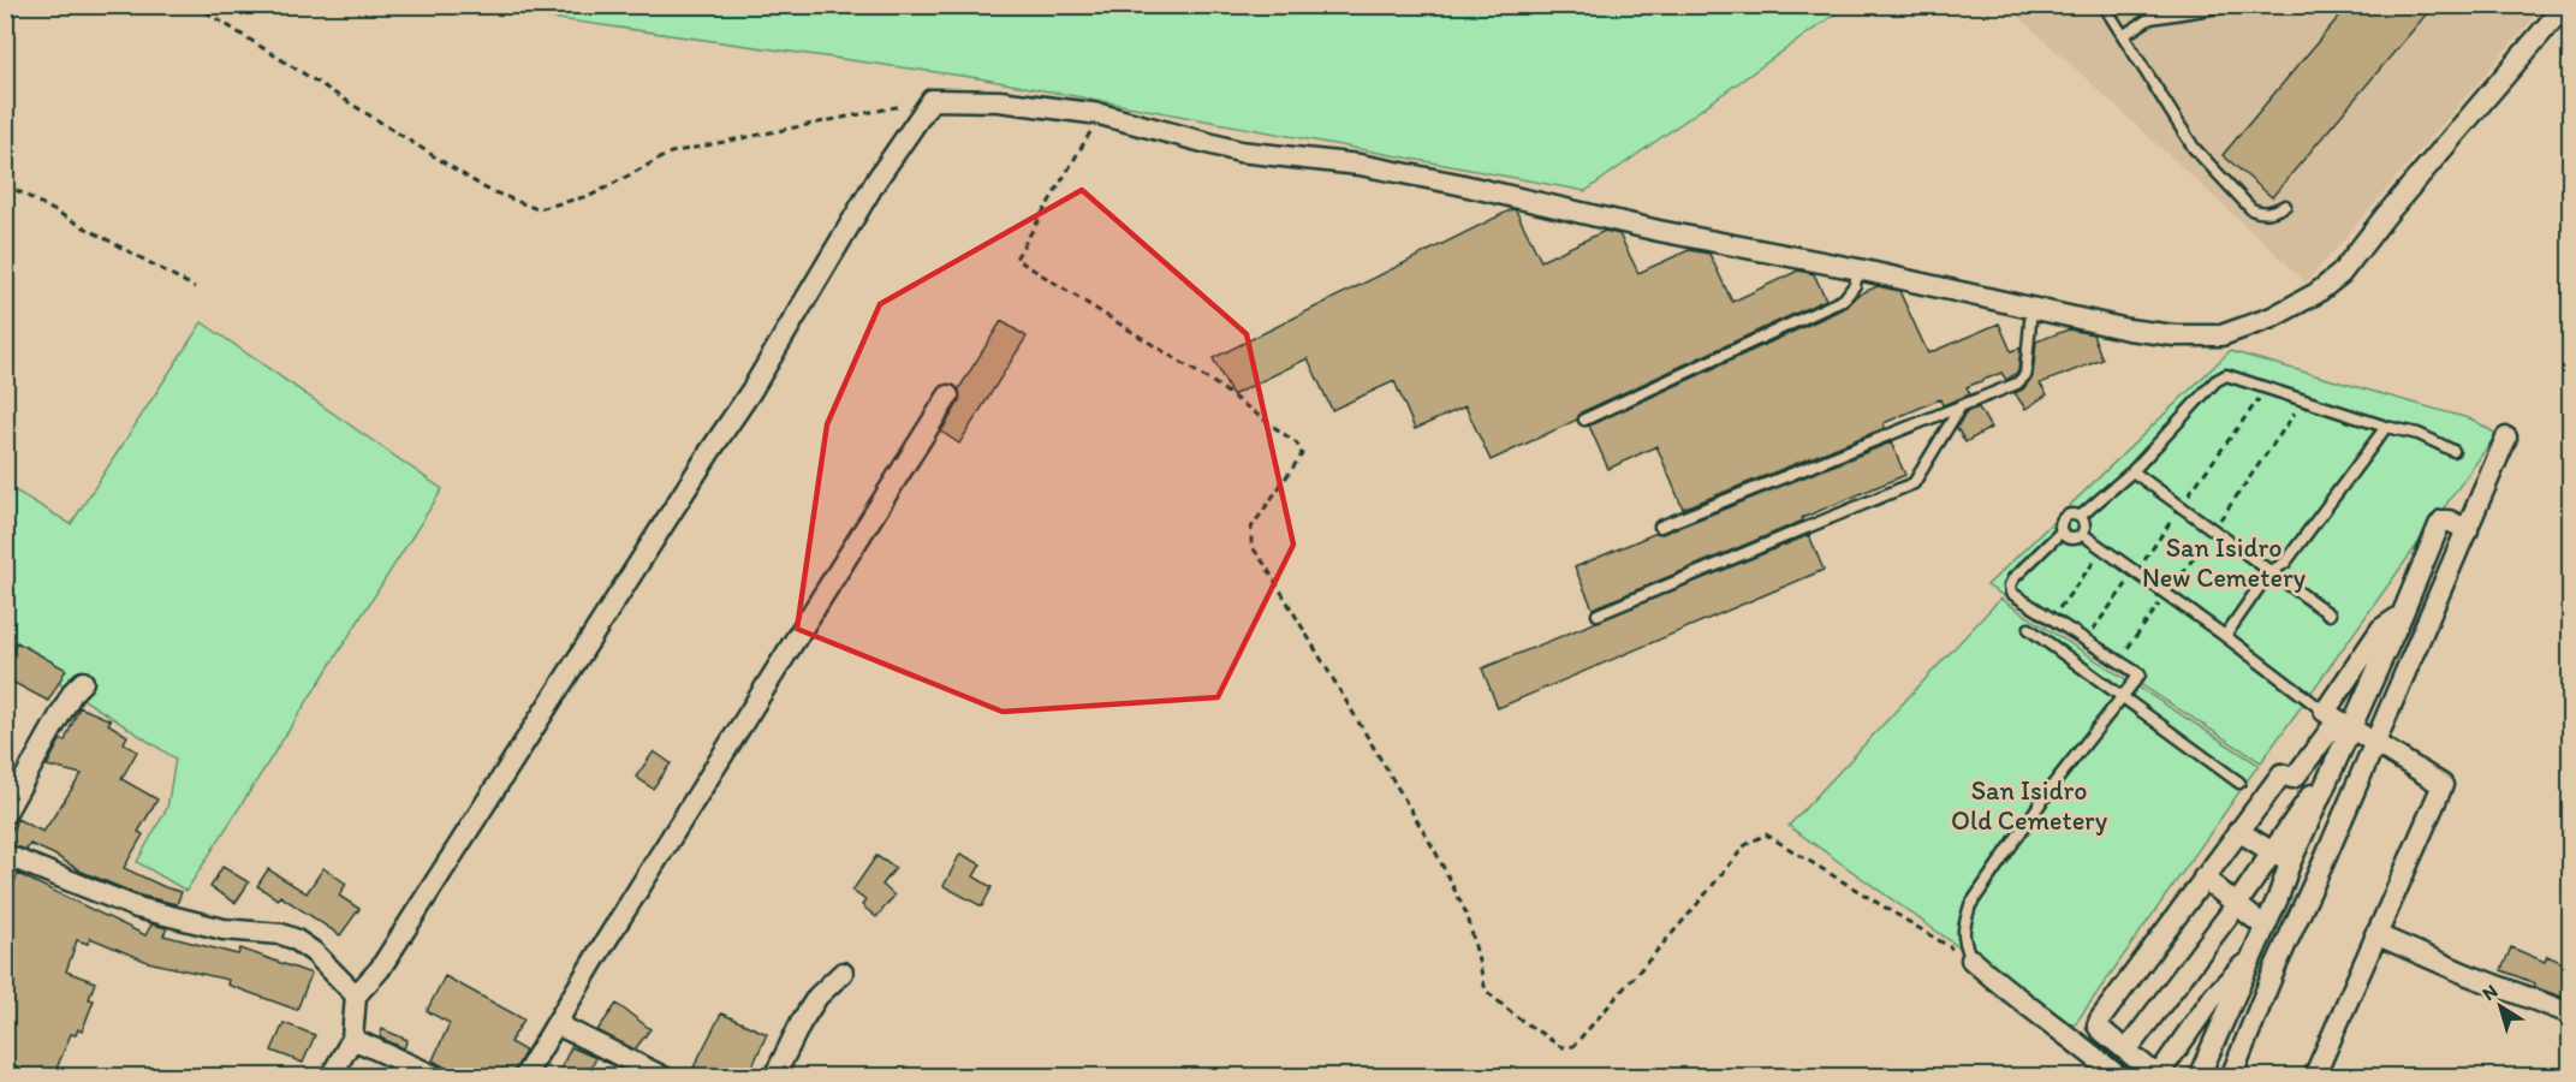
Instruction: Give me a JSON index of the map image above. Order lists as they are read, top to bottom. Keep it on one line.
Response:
{"parks":["San Isidro New Cemetery","San Isidro Old Cemetery"],"north":"top left"}
